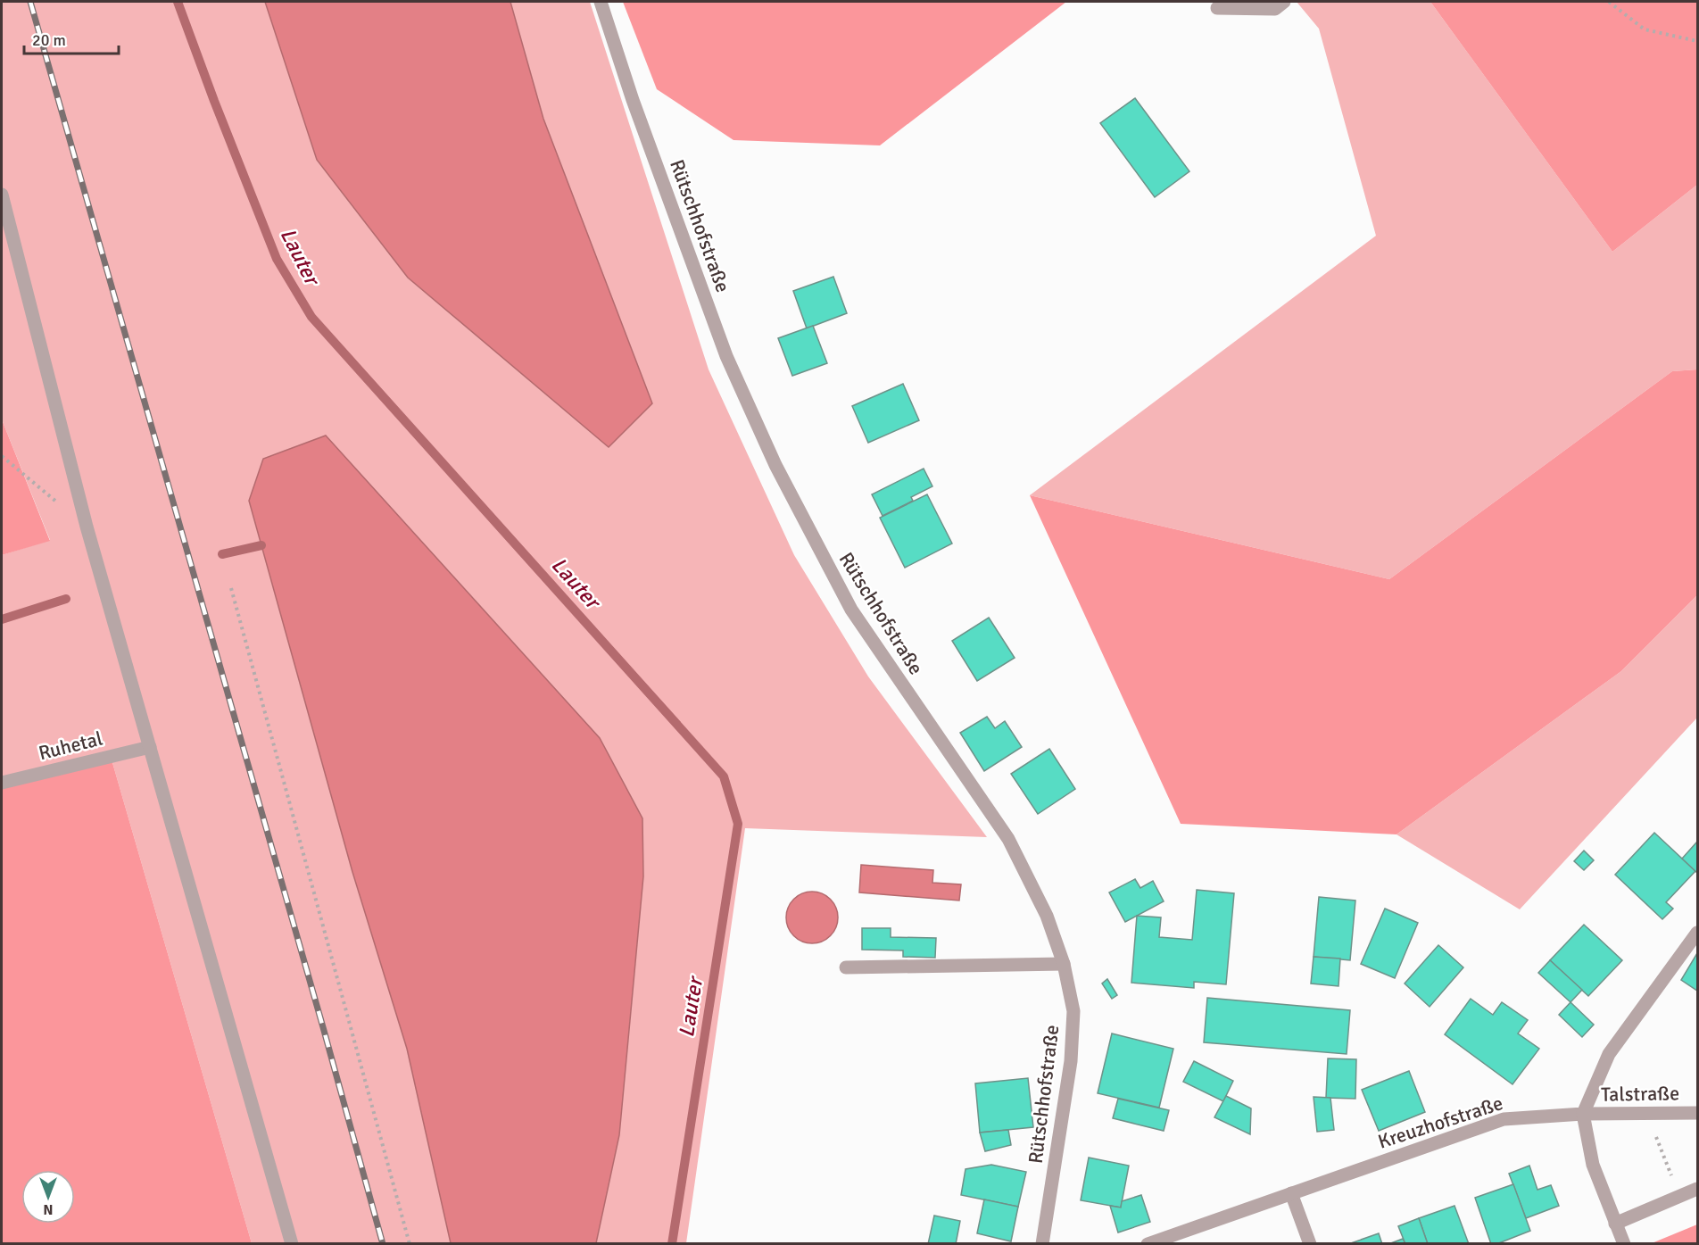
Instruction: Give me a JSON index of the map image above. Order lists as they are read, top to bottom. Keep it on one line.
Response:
{"streets":{"street":["Rütschhofstraße","Ruhetal","Talstraße","Kreuzhofstraße"]},"crossings":[["Talstraße","Kreuzhofstraße"]],"water":["Lauter"],"scale_bar":"20 m","north":"bottom"}
